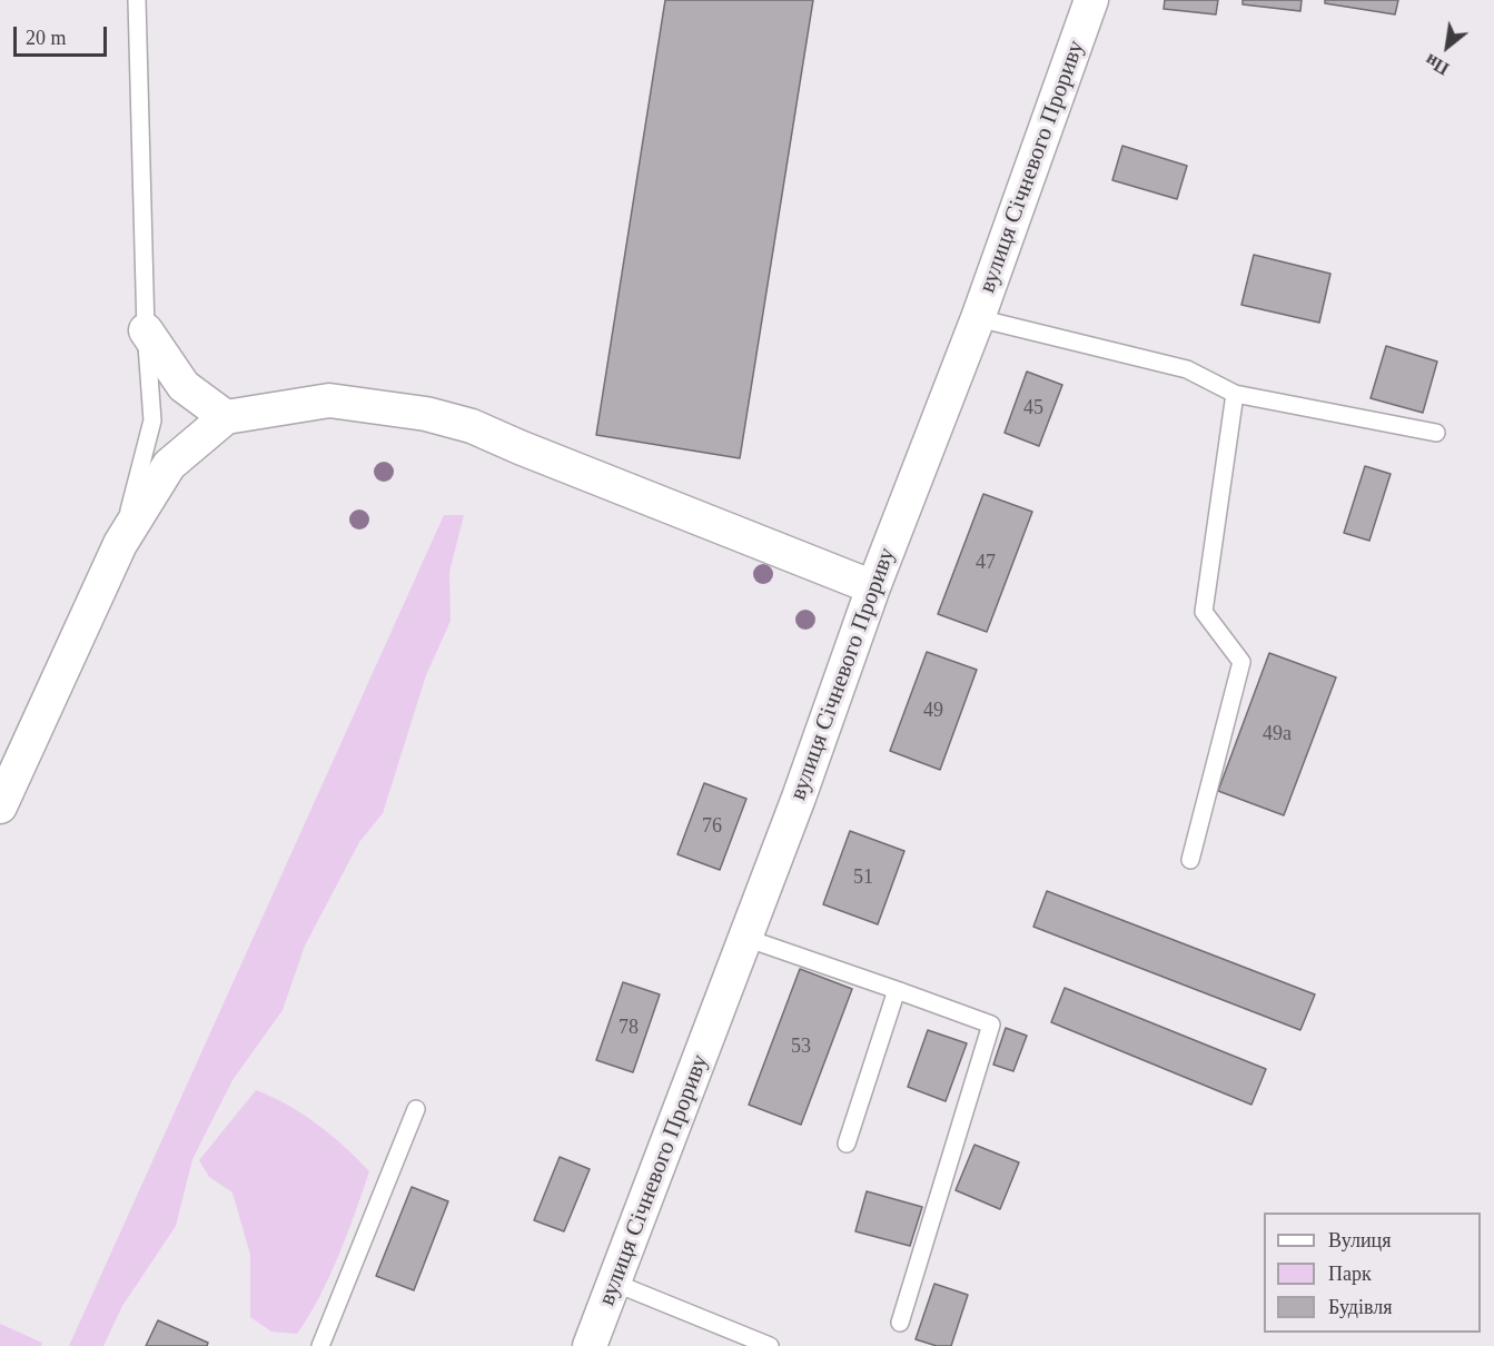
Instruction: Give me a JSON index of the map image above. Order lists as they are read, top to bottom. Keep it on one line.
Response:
{"streets":{"street":["вулиця Січневого Прориву"]},"house_numbers":["45","47","49","49а","76","51","78","53"],"legend":["Вулиця","Парк","Будівля"],"scale_bar":"20 m","north":"bottom left"}
